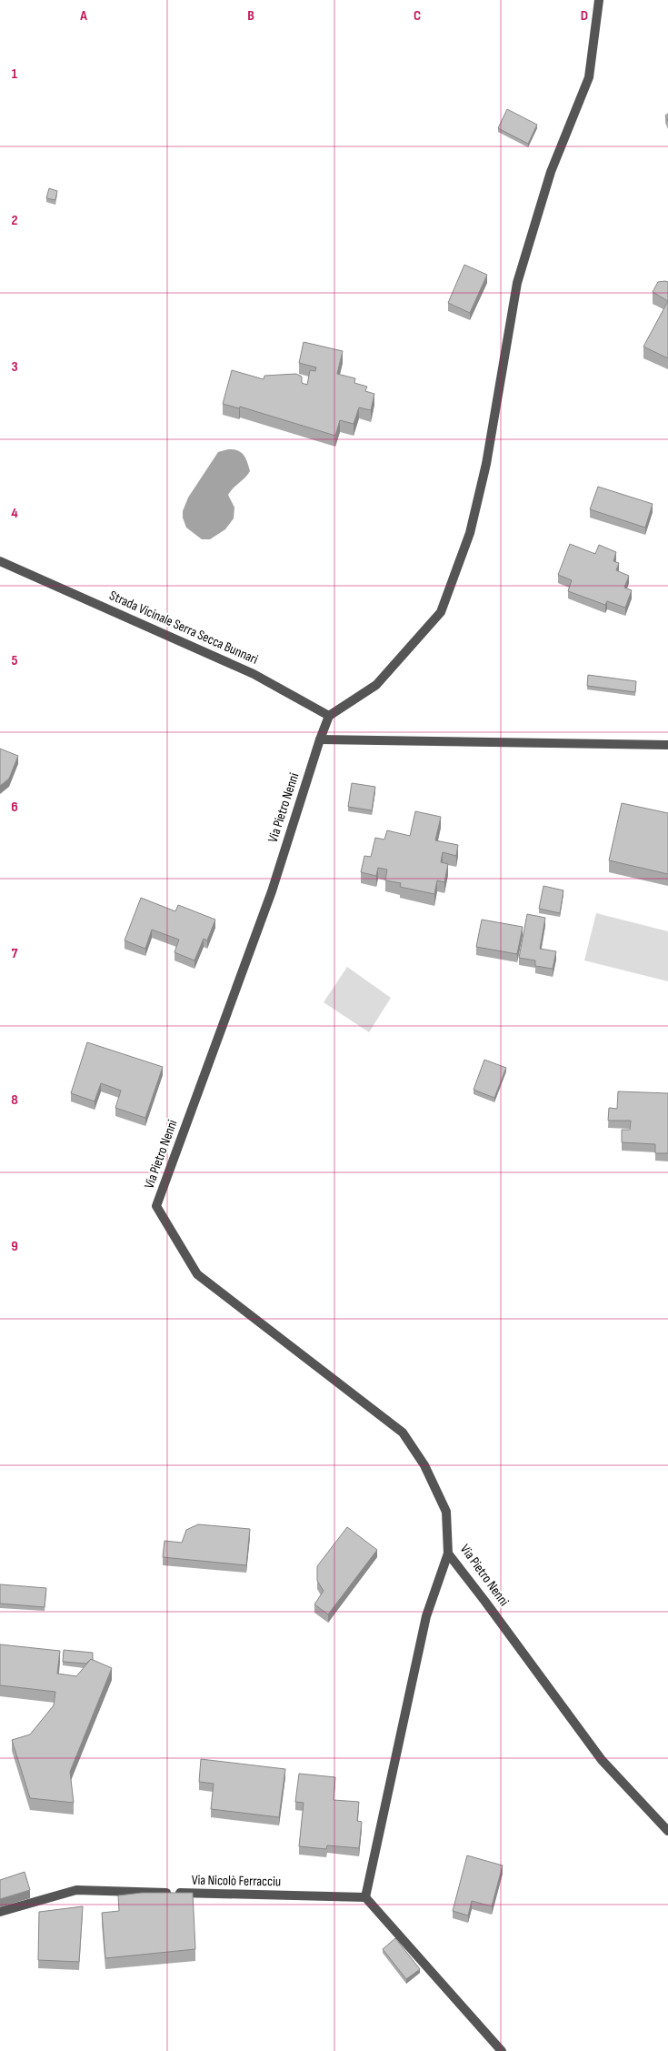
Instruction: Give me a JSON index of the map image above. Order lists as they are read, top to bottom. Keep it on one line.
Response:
{"streets":{"street":["Strada Vicinale Serra Secca Bunnari","Via Pietro Nenni","Via Nicolò Ferracciu"]},"grid":{"columns":["A","B","C","D"],"rows":["1","2","3","4","5","6","7","8","9"]}}
